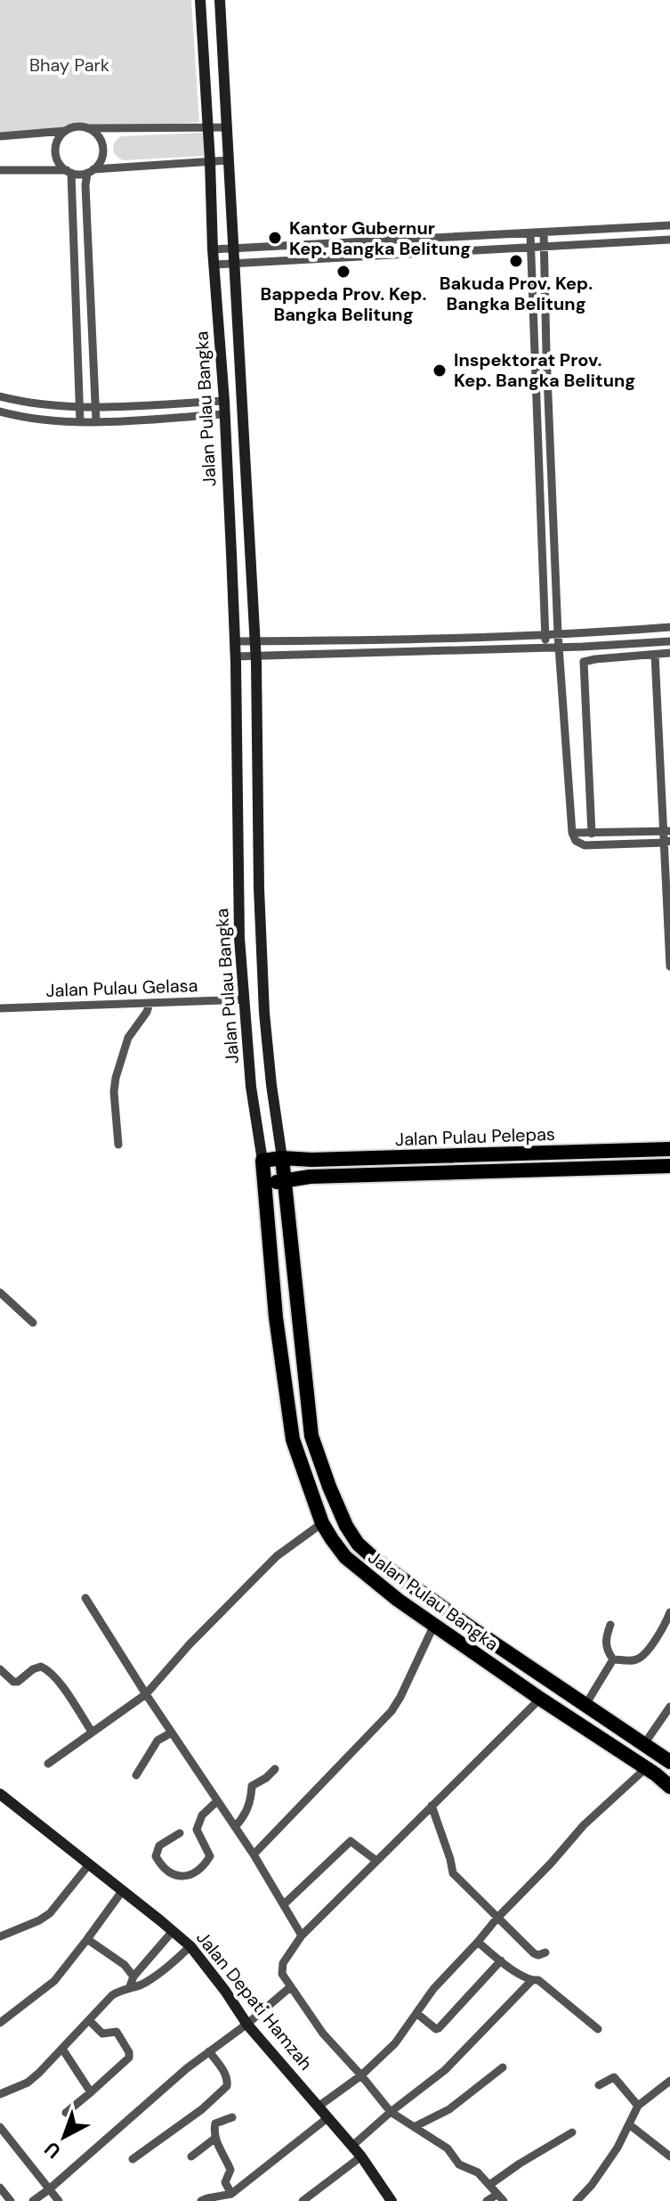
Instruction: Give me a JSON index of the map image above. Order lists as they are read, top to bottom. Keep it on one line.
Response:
{"streets":{"highway":["Jalan Pulau Bangka","Jalan Pulau Pelepas"],"main road":["Jalan Depati Hamzah"],"street":["Jalan Pulau Gelasa"]},"crossings":[["Jalan Pulau Bangka","Jalan Pulau Gelasa"],["Jalan Pulau Bangka","Jalan Pulau Pelepas"]],"parks":["Bhay Park"],"places":["Kantor Gubernur Kep. Bangka Belitung","Bakuda Prov. Kep. Bangka Belitung","Bappeda Prov. Kep. Bangka Belitung","Inspektorat Prov. Kep. Bangka Belitung"],"north":"bottom left"}
